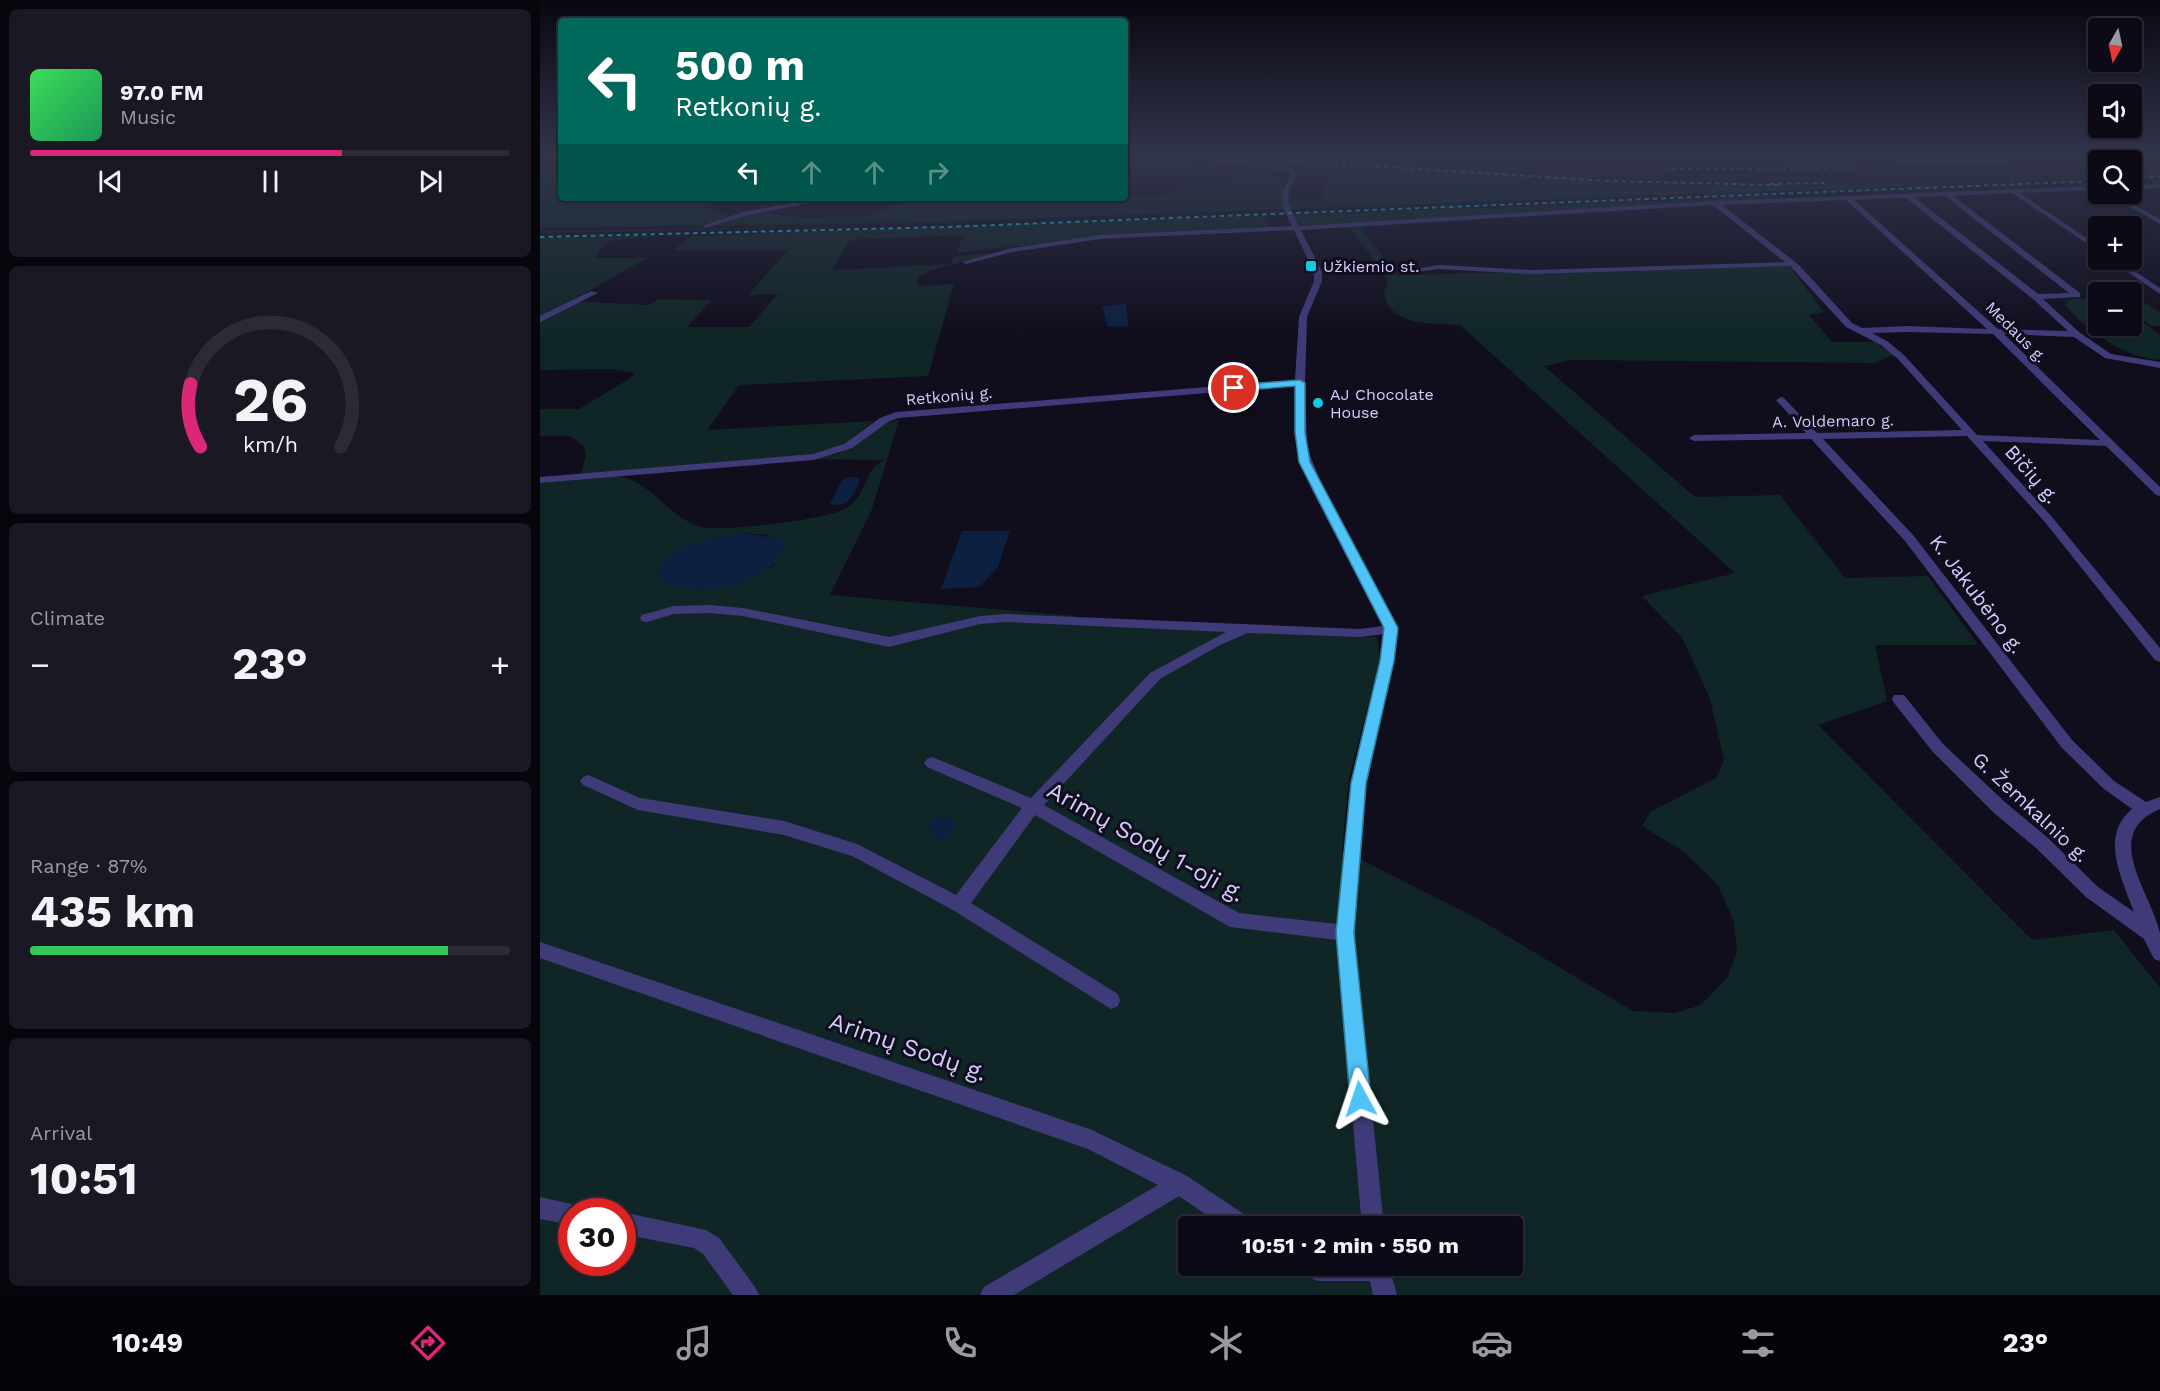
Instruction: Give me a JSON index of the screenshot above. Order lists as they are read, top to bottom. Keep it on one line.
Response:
{"streets":{"street":["Medaus g.","Retkonių g.","A. Voldemaro g.","Bičių g.","K. Jakubėno g.","G. Žemkalnio g.","Arimų Sodų 1-oji g.","Arimų Sodų g."]},"crossings":[["Medaus g.","A. Voldemaro g."],["A. Voldemaro g.","Bičių g."],["A. Voldemaro g.","K. Jakubėno g."],["K. Jakubėno g.","G. Žemkalnio g."]],"places":{"transit":["Užkiemio st."],"other":["AJ Chocolate House"]},"north":"bottom","page":{"map_buttons":["+","−"],"turn":["500 m","Retkonių g."],"song":["97.0 FM","Music"],"tile":["Climate",["Range · 87%","435 km"],["Arrival","10:51"]],"heat":["−","23°","+"],"limit":"30","trip":"10:51 · 2 min · 550 m","tabs":["10:49","23°"],"gauge":["26","km/h"]}}
